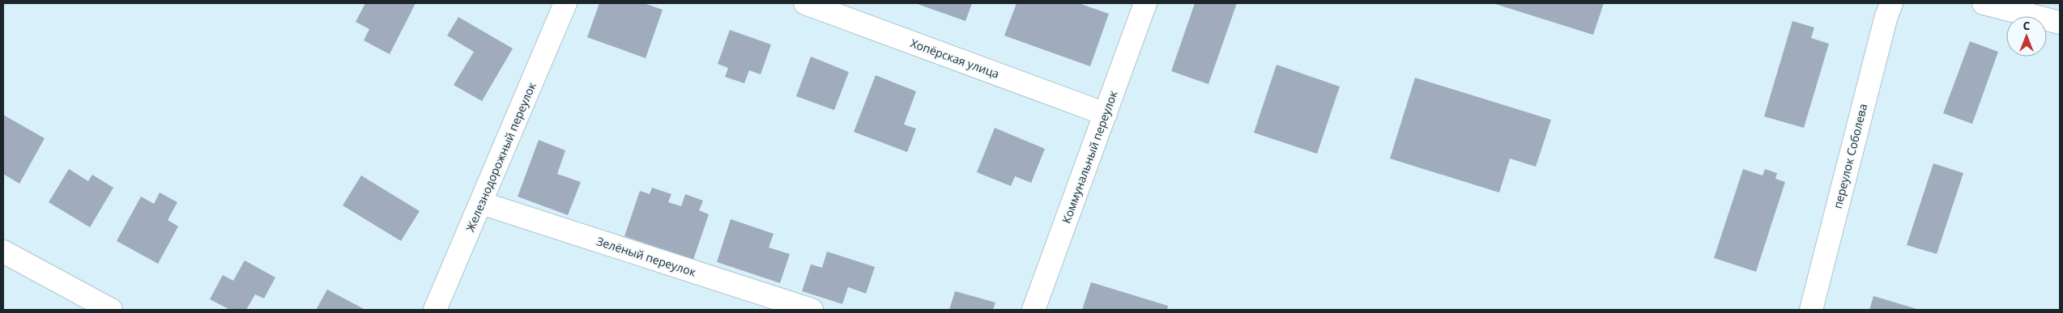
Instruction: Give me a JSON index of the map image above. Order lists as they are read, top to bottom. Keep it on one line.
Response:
{"streets":{"street":["Хопёрская улица","переулок Соболева","Железнодорожный переулок","Коммунальный переулок","Зелёный переулок"]},"crossings":[["Хопёрская улица","Коммунальный переулок"],["Железнодорожный переулок","Зелёный переулок"]],"north":"top"}
